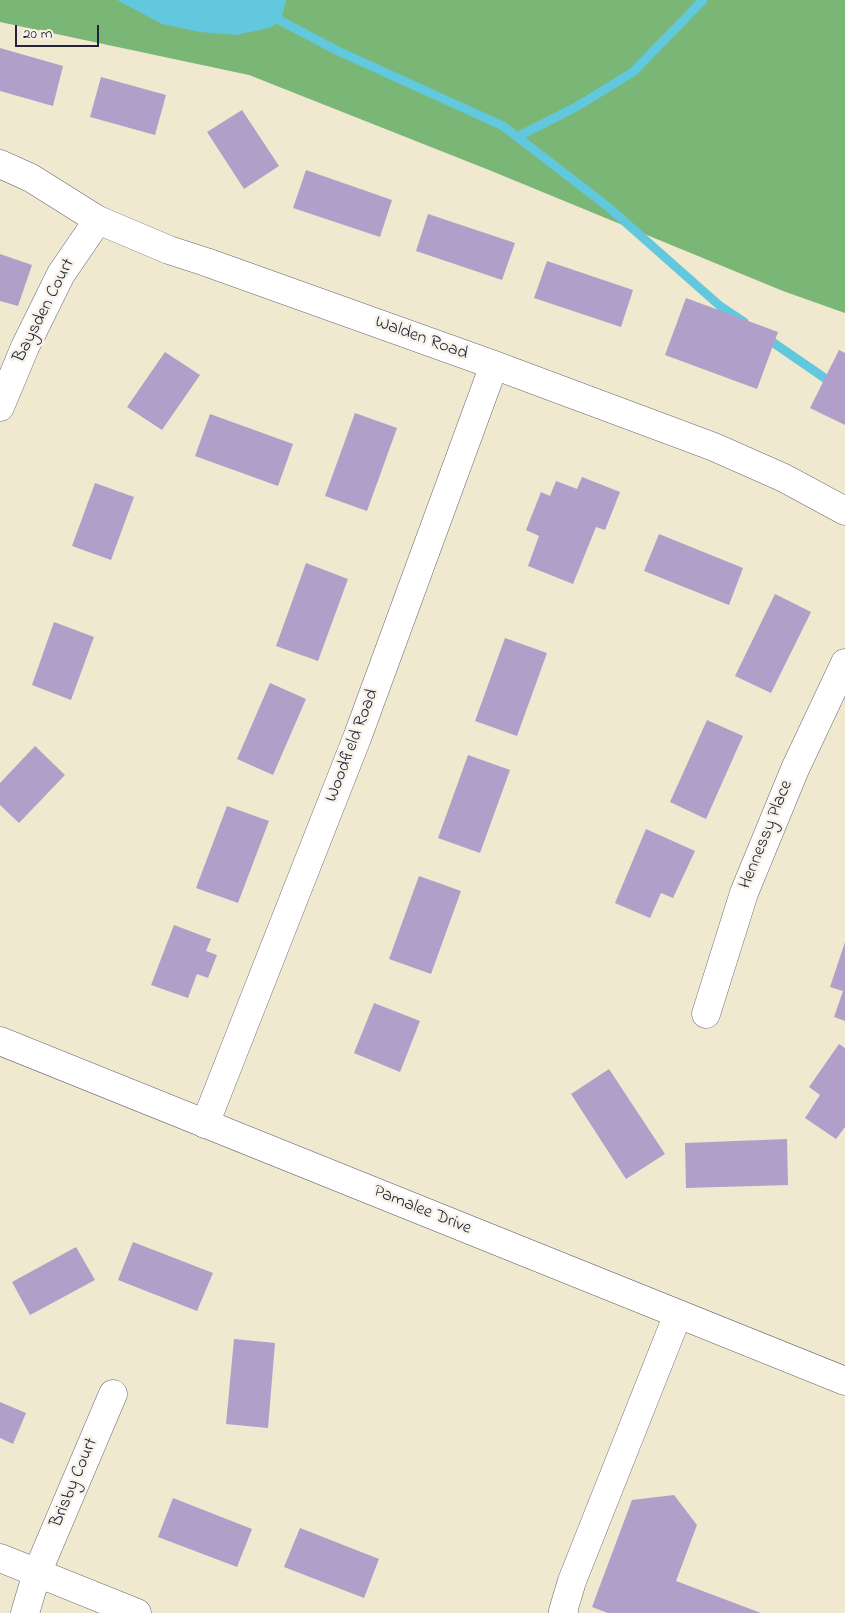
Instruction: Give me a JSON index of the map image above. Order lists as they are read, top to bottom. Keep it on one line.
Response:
{"streets":{"street":["Baysden Court","Walden Road","Woodfield Road","Hennessy Place","Pamalee Drive","Brisby Court"]},"crossings":[["Baysden Court","Walden Road"],["Walden Road","Woodfield Road"],["Woodfield Road","Pamalee Drive"]],"scale_bar":"20 m"}
